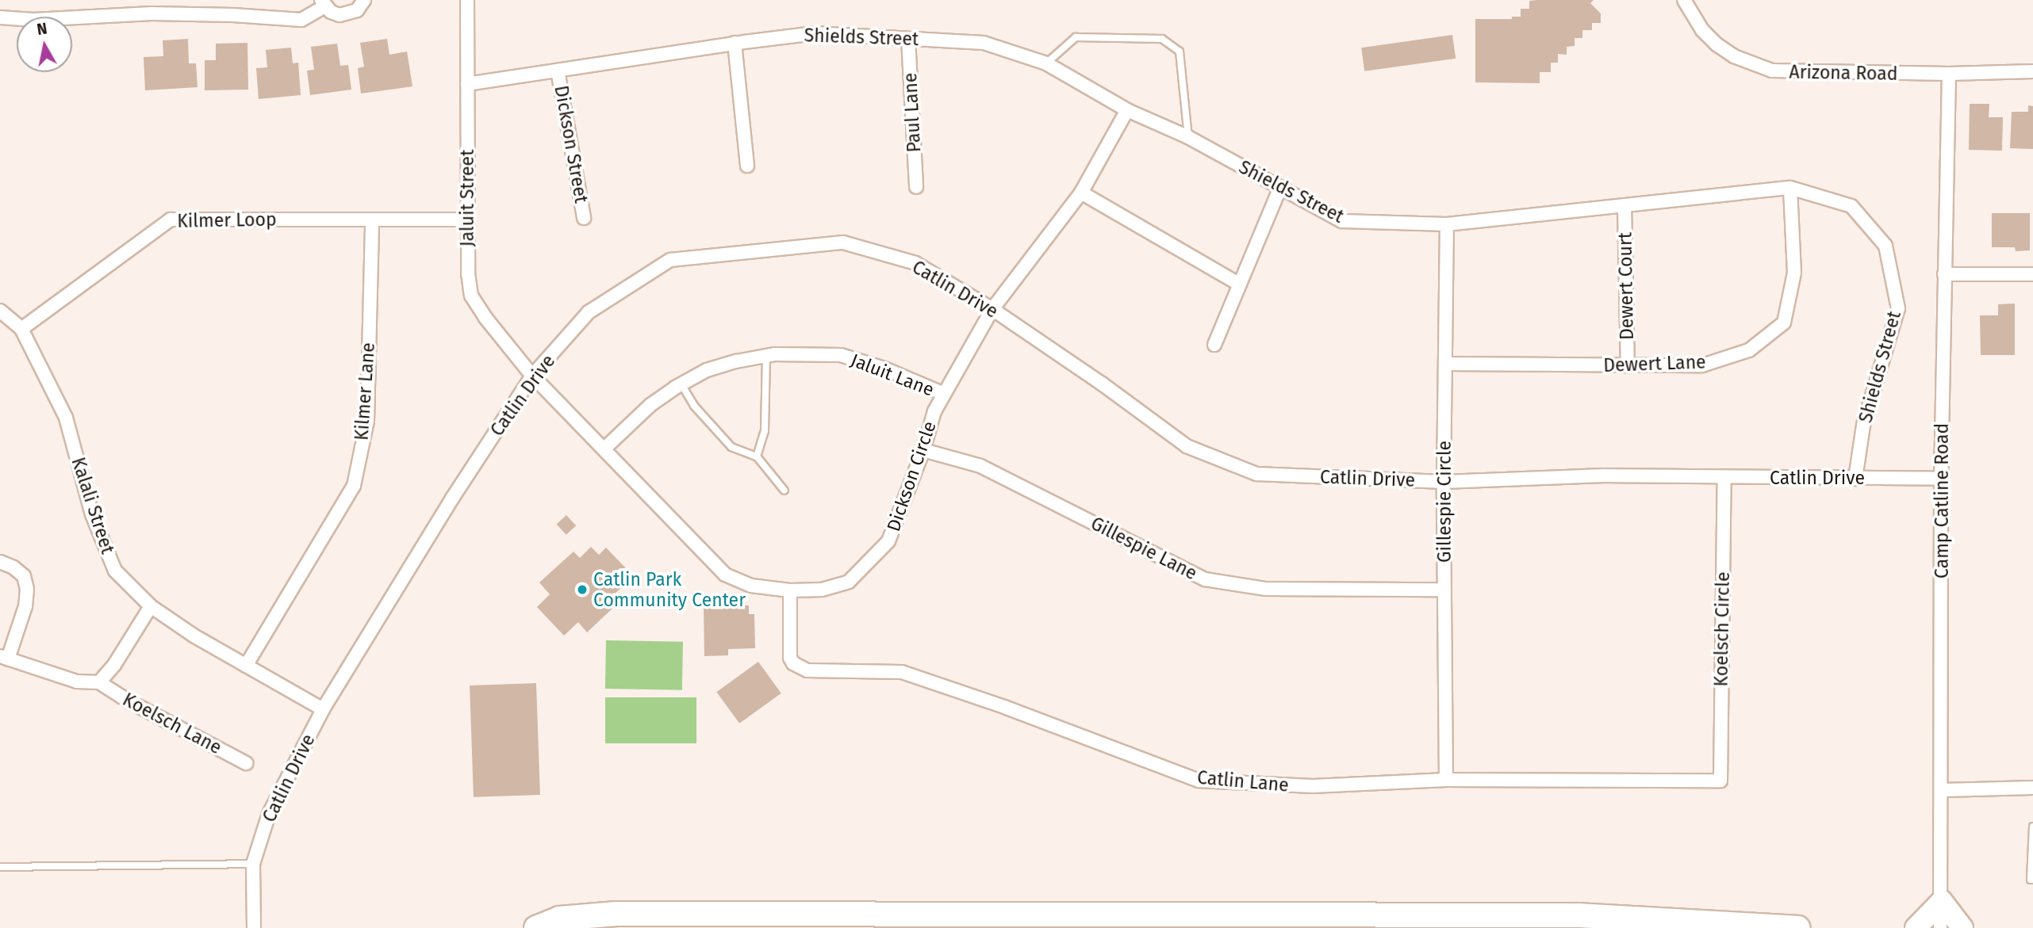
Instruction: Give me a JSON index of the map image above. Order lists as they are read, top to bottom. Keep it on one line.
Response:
{"streets":{"street":["Shields Street","Arizona Road","Paul Lane","Dickson Street","Jaluit Street","Kilmer Loop","Dewert Court","Catlin Drive","Dewert Lane","Jaluit Lane","Kilmer Lane","Dickson Circle","Camp Catline Road","Gillespie Circle","Kalali Street","Gillespie Lane","Koelsch Circle","Koelsch Lane","Catlin Lane"]},"crossings":[["Shields Street","Paul Lane"],["Shields Street","Dickson Street"],["Shields Street","Jaluit Street"],["Shields Street","Dewert Court"],["Shields Street","Catlin Drive"],["Shields Street","Dewert Lane"],["Shields Street","Dickson Circle"],["Shields Street","Gillespie Circle"],["Arizona Road","Camp Catline Road"],["Jaluit Street","Kilmer Loop"],["Jaluit Street","Catlin Drive"],["Jaluit Street","Jaluit Lane"],["Jaluit Street","Dickson Circle"],["Kilmer Loop","Kilmer Lane"],["Kilmer Loop","Kalali Street"],["Dewert Court","Dewert Lane"],["Catlin Drive","Dickson Circle"],["Catlin Drive","Camp Catline Road"],["Catlin Drive","Gillespie Circle"],["Catlin Drive","Kalali Street"],["Catlin Drive","Koelsch Circle"],["Dewert Lane","Gillespie Circle"],["Jaluit Lane","Dickson Circle"],["Kilmer Lane","Kalali Street"],["Dickson Circle","Gillespie Lane"],["Dickson Circle","Catlin Lane"],["Gillespie Circle","Gillespie Lane"],["Gillespie Circle","Catlin Lane"],["Koelsch Circle","Catlin Lane"]],"places":["Catlin Park Community Center"],"north":"top"}
